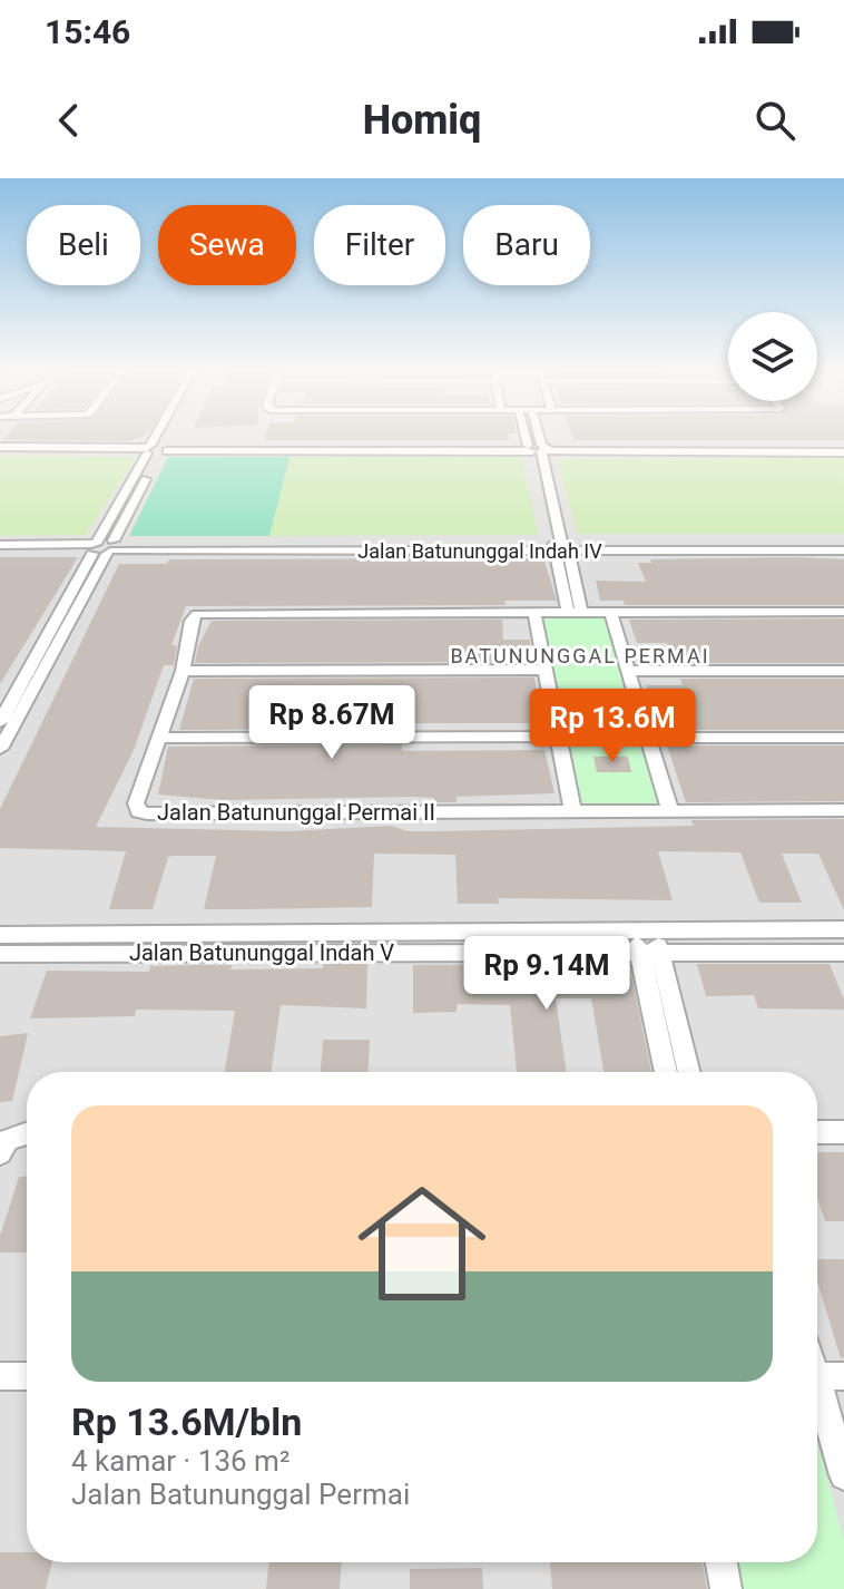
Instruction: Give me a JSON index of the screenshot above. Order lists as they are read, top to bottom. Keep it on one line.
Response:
{"streets":{"street":["Jalan Batununggal Indah IV","Jalan Batununggal Permai II","Jalan Batununggal Indah V"]},"districts":["BATUNUNGGAL PERMAI"],"page":{"status":"15:46","header":"Homiq","chip":["Beli","Sewa","Filter","Baru"],"price":["Rp 8.67M","Rp 13.6M","Rp 9.14M"],"list":[{"name":"Rp 13.6M/bln","note":"4 kamar · 136 m² · Jalan Batununggal Permai"}]}}
